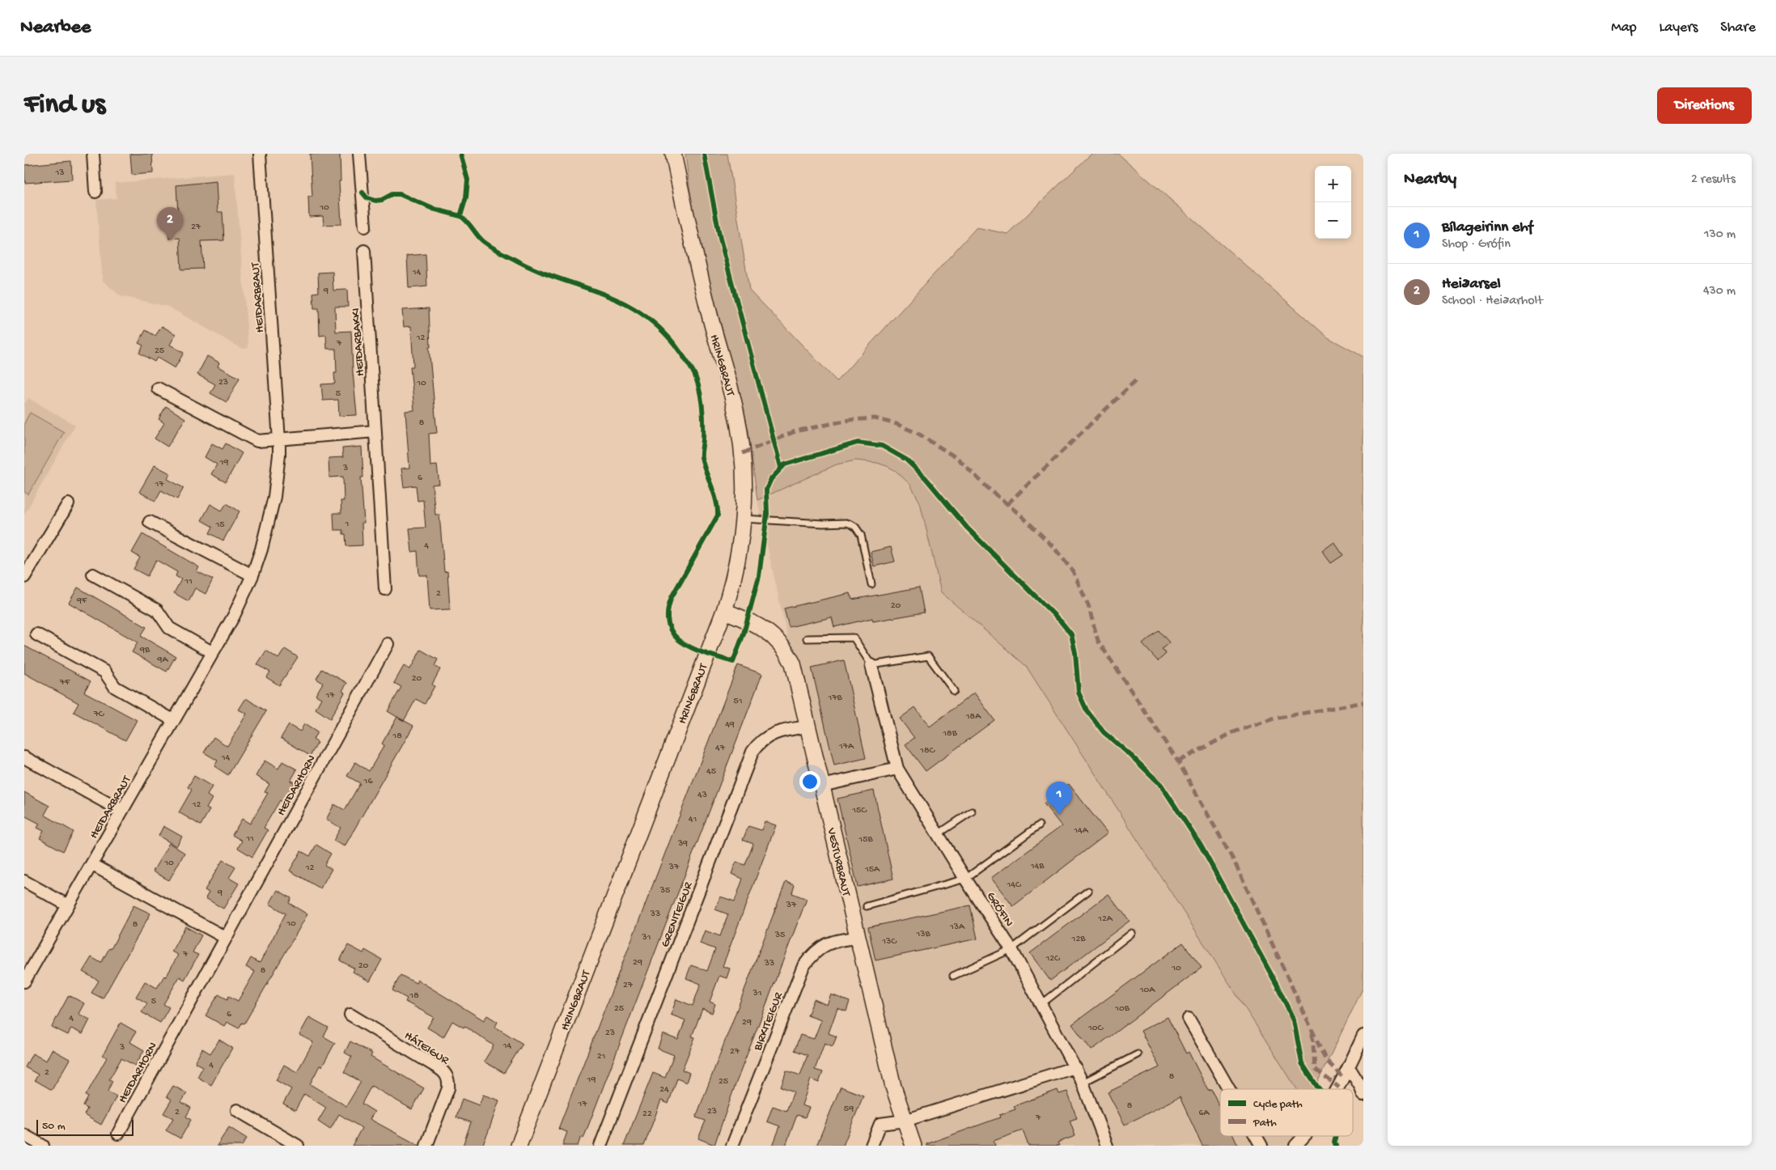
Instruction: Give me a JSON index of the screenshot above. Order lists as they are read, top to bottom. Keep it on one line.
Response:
{"streets":{"main road":["HRINGBRAUT","VESTURBRAUT"],"street":["HEIÐARBRAUT","HEIÐARBAKKI","HEIÐARHORN","GRÓFIN","GRENITEIGUR","BIRKITEIGUR","HÁTEIGUR"]},"crossings":[["HRINGBRAUT","VESTURBRAUT"],["VESTURBRAUT","GRENITEIGUR"],["VESTURBRAUT","BIRKITEIGUR"]],"house_numbers":["13","10","27","14","9","12","7","25","23","10","5","8","19","3","6","17","1","15","4","11","2","9F","20","9B","9A","20","7F","17","17B","51","7C","18A","49","18B","18","17A","47","18C","14","45","16","43","12","15C","41","14A","11","15B","39","10","14B","37","12","15A","14C","35","9","37","33","12A","10","8","13A","13B","35","31","12B","13C","7","12C","29","33","20","10","8","27","10A","31","18","5","25","10B","6","4","29","10C","23","14","3","27","21","4","2","8","19","25","24","17","8","59","23","2","6A","22","7"],"legend":["Cycle path","Path"],"scale_bar":"50 m","page":{"header":"Nearbee","nav":["Map","Layers","Share"],"buttons":"Directions","title":"Find us","heading":["Nearby","2 results"],"map_buttons":["+","−"],"list":[{"mark":"1","name":"Bílageirinn ehf","note":"Shop · Grófin","value":"130 m"},{"mark":"2","name":"Heiðarsel","note":"School · Heiðarholt","value":"430 m"}],"pins":["2","1"],"scale":"50 m"}}
